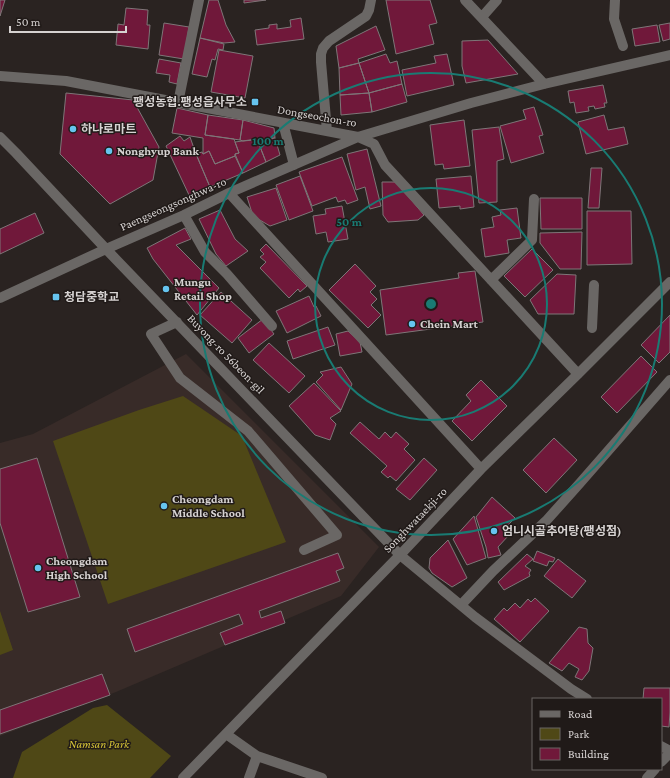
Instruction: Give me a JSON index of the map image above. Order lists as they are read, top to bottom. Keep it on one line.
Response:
{"streets":{"street":["Dongseochon-ro","Paengseongsonghwa-ro","Buyong-ro 56beon-gil","Songhwataekji-ro"]},"crossings":[["Dongseochon-ro","Paengseongsonghwa-ro"],["Paengseongsonghwa-ro","Buyong-ro 56beon-gil"],["Buyong-ro 56beon-gil","Songhwataekji-ro"]],"parks":["Namsan Park"],"places":{"transit":["팽성농협.팽성읍사무소","청담중학교"],"other":["하나로마트","Nonghyup Bank","Mungu Retail Shop","Chein Mart","Cheongdam Middle School","엄니시골추어탕(팽성점)","Cheongdam High School"]},"legend":["Road","Park","Building"],"scale_bar":"50 m","rings":["100 m","50 m"]}
